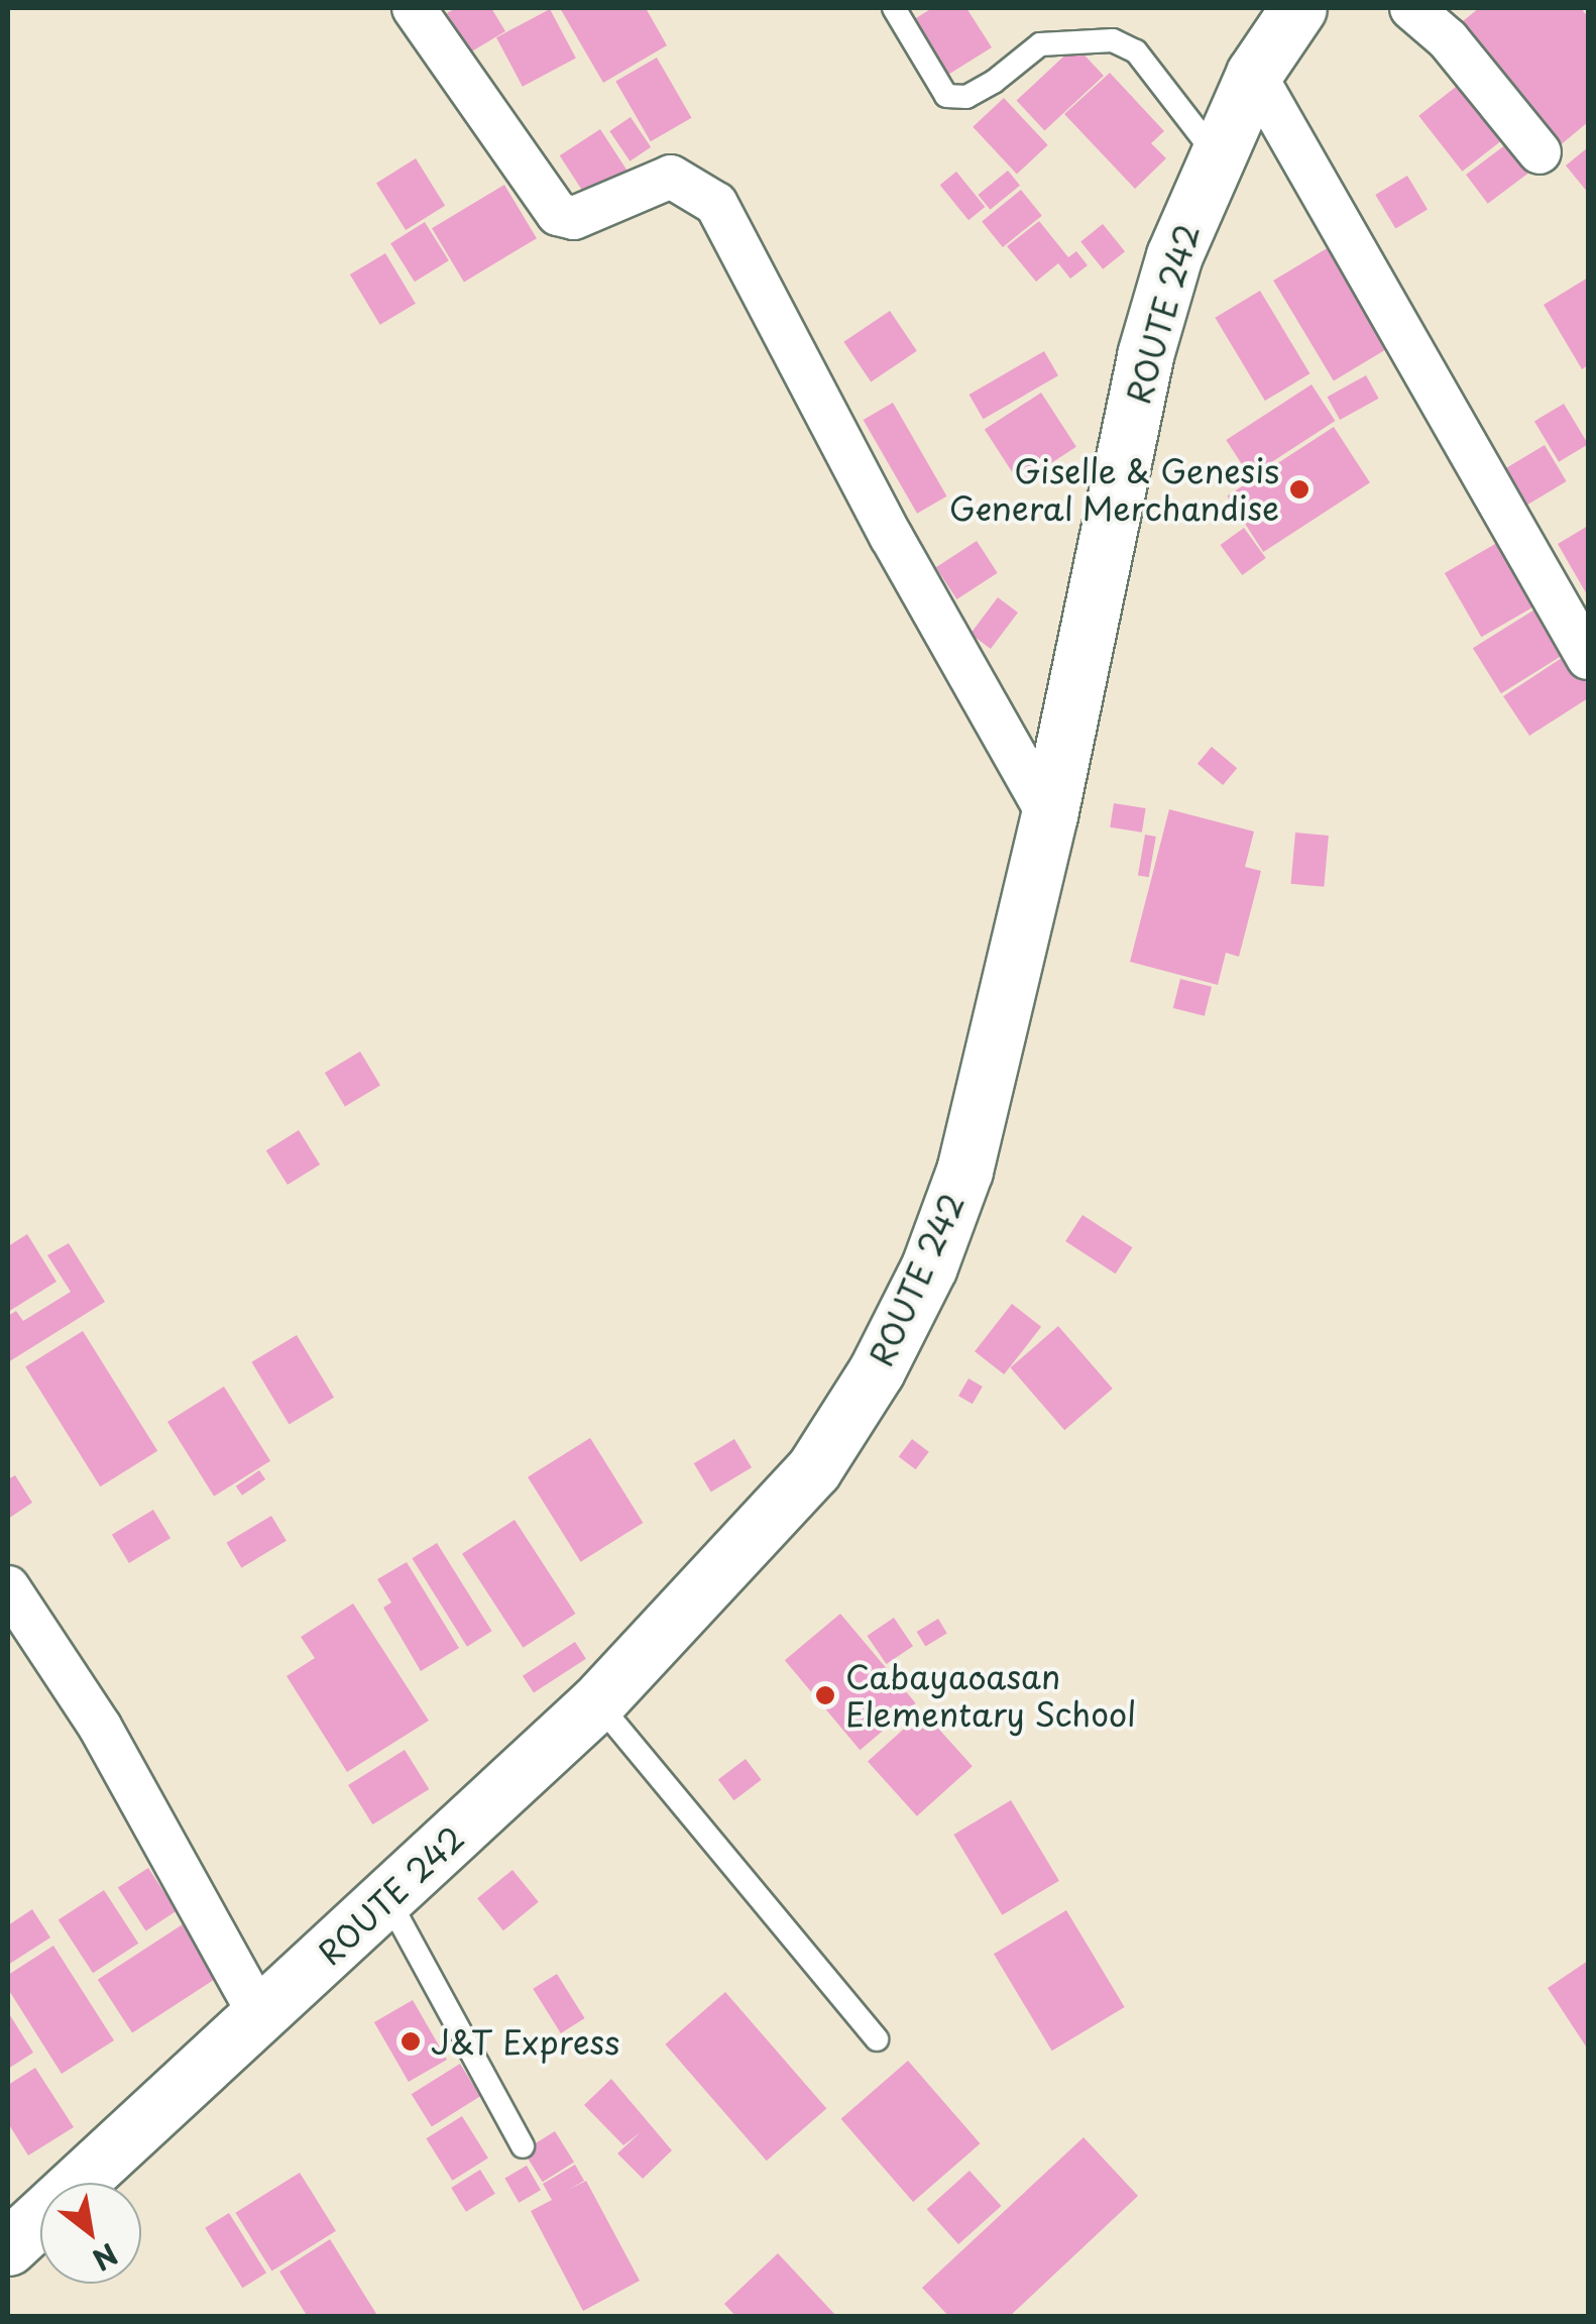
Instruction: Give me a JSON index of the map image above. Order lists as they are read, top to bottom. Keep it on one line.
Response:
{"streets":{"main road":["ROUTE 242"]},"places":["Giselle & Genesis General Merchandise","Cabayaoasan Elementary School","J&T Express"],"north":"bottom right"}
